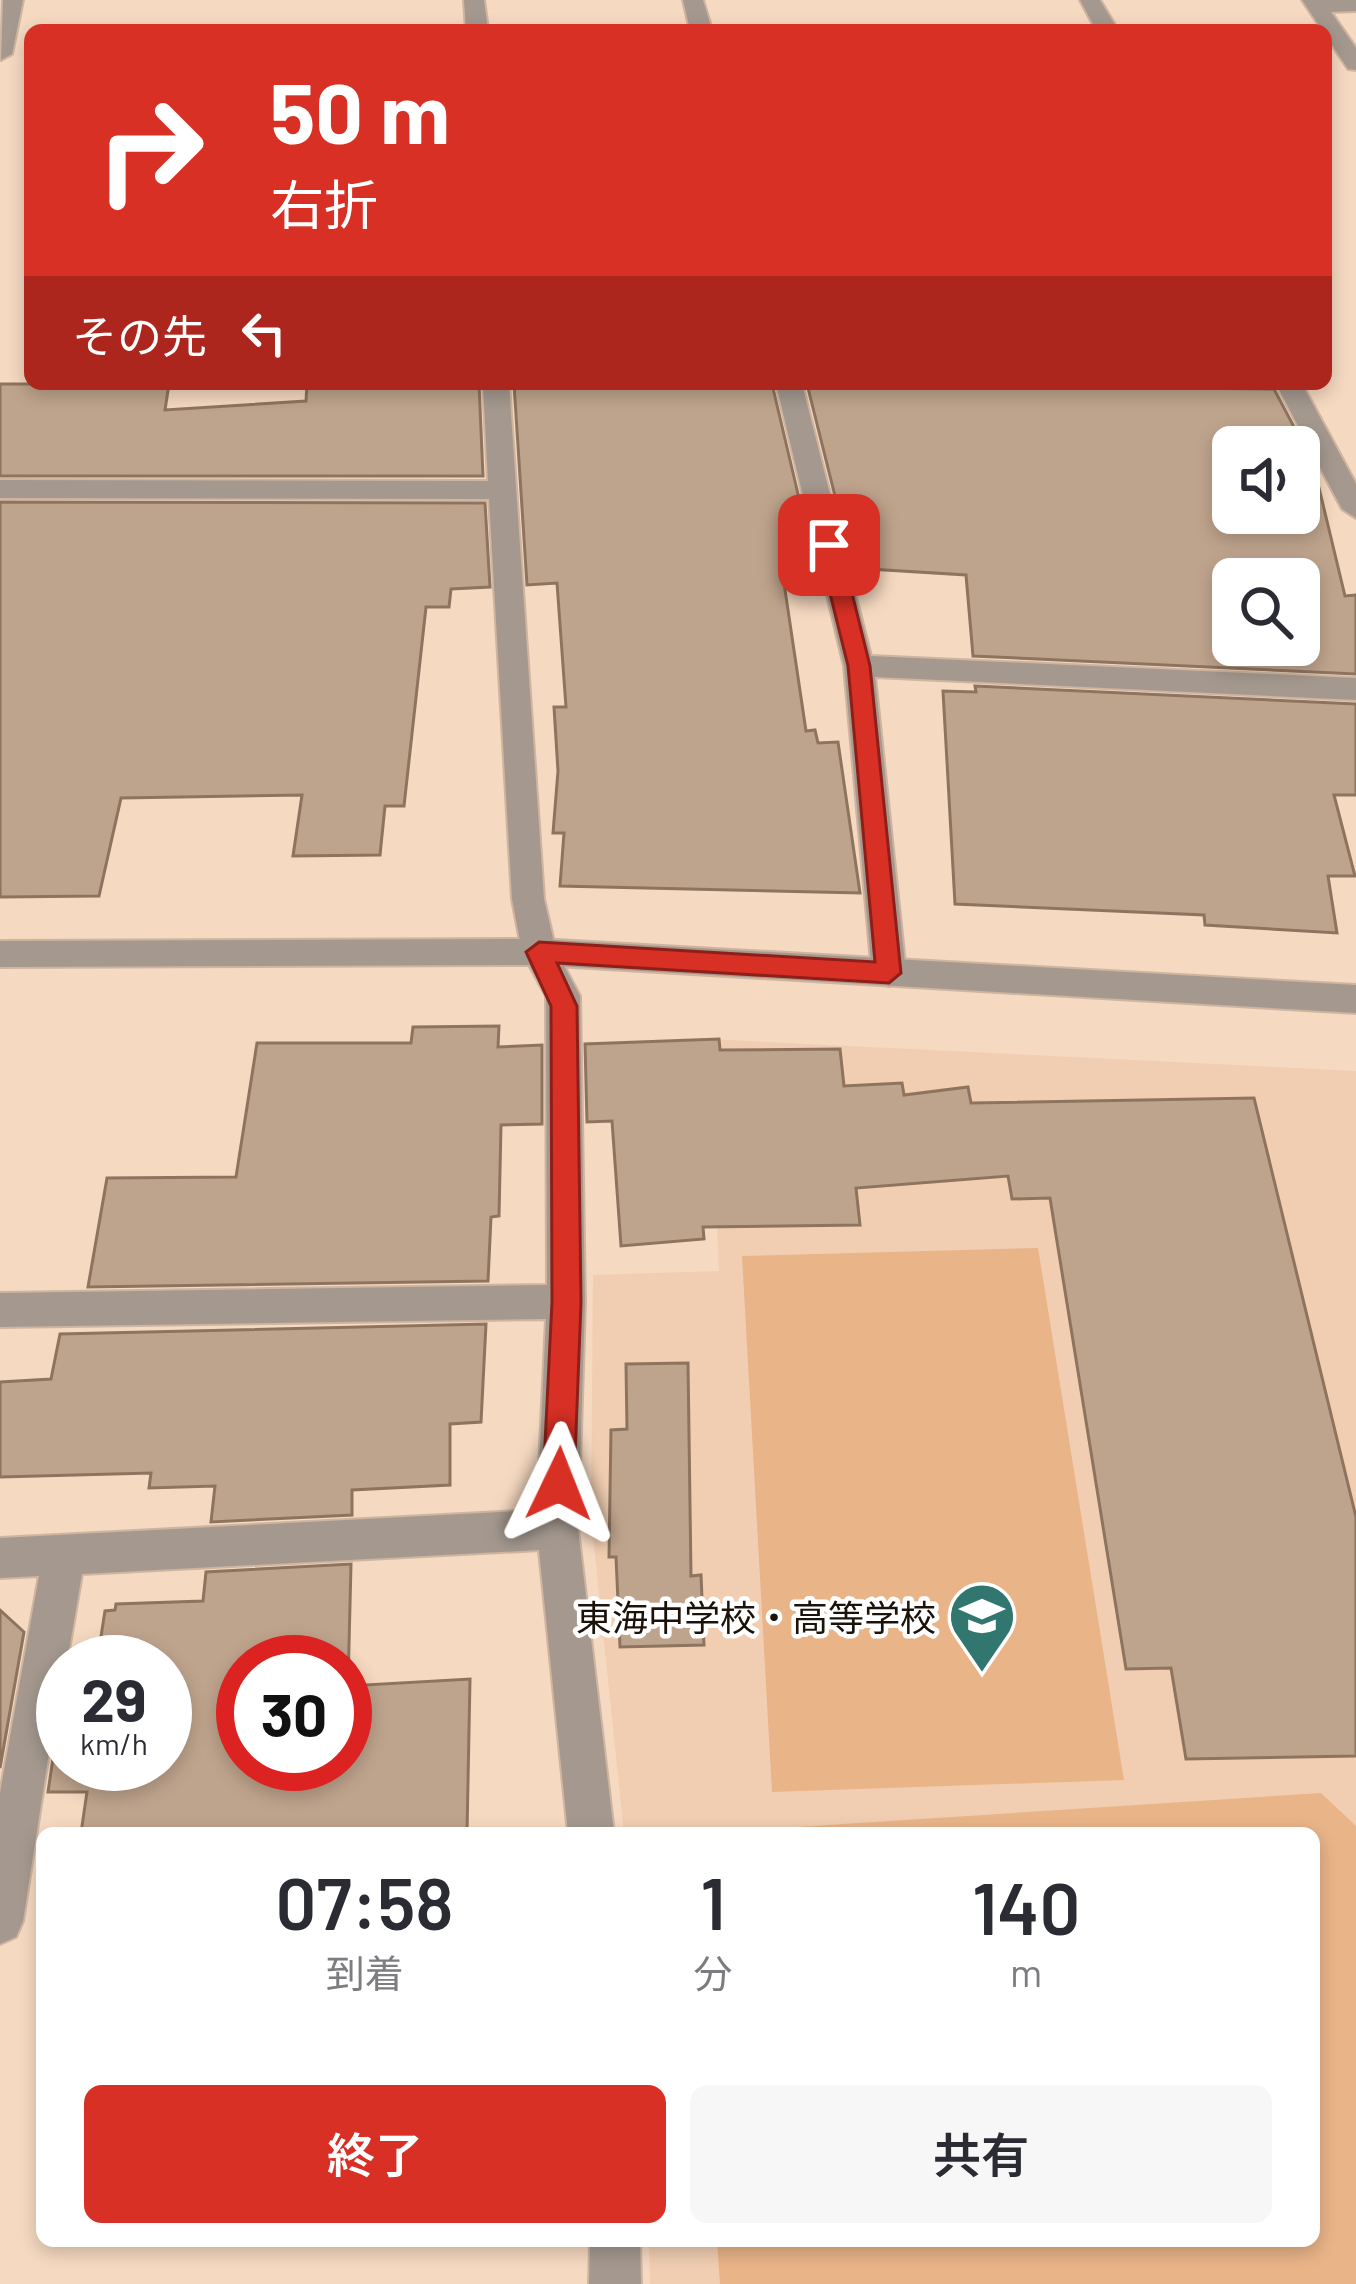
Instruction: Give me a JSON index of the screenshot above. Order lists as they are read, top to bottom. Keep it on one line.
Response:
{"places":{"school or university":["東海中学校・高等学校"]},"page":{"turn":["50 m","右折"],"then":"その先","speed":"29 km/h","limit":"30","eta":["07:58","到着","1","分","140","m"],"buttons":["終了","共有"]}}
